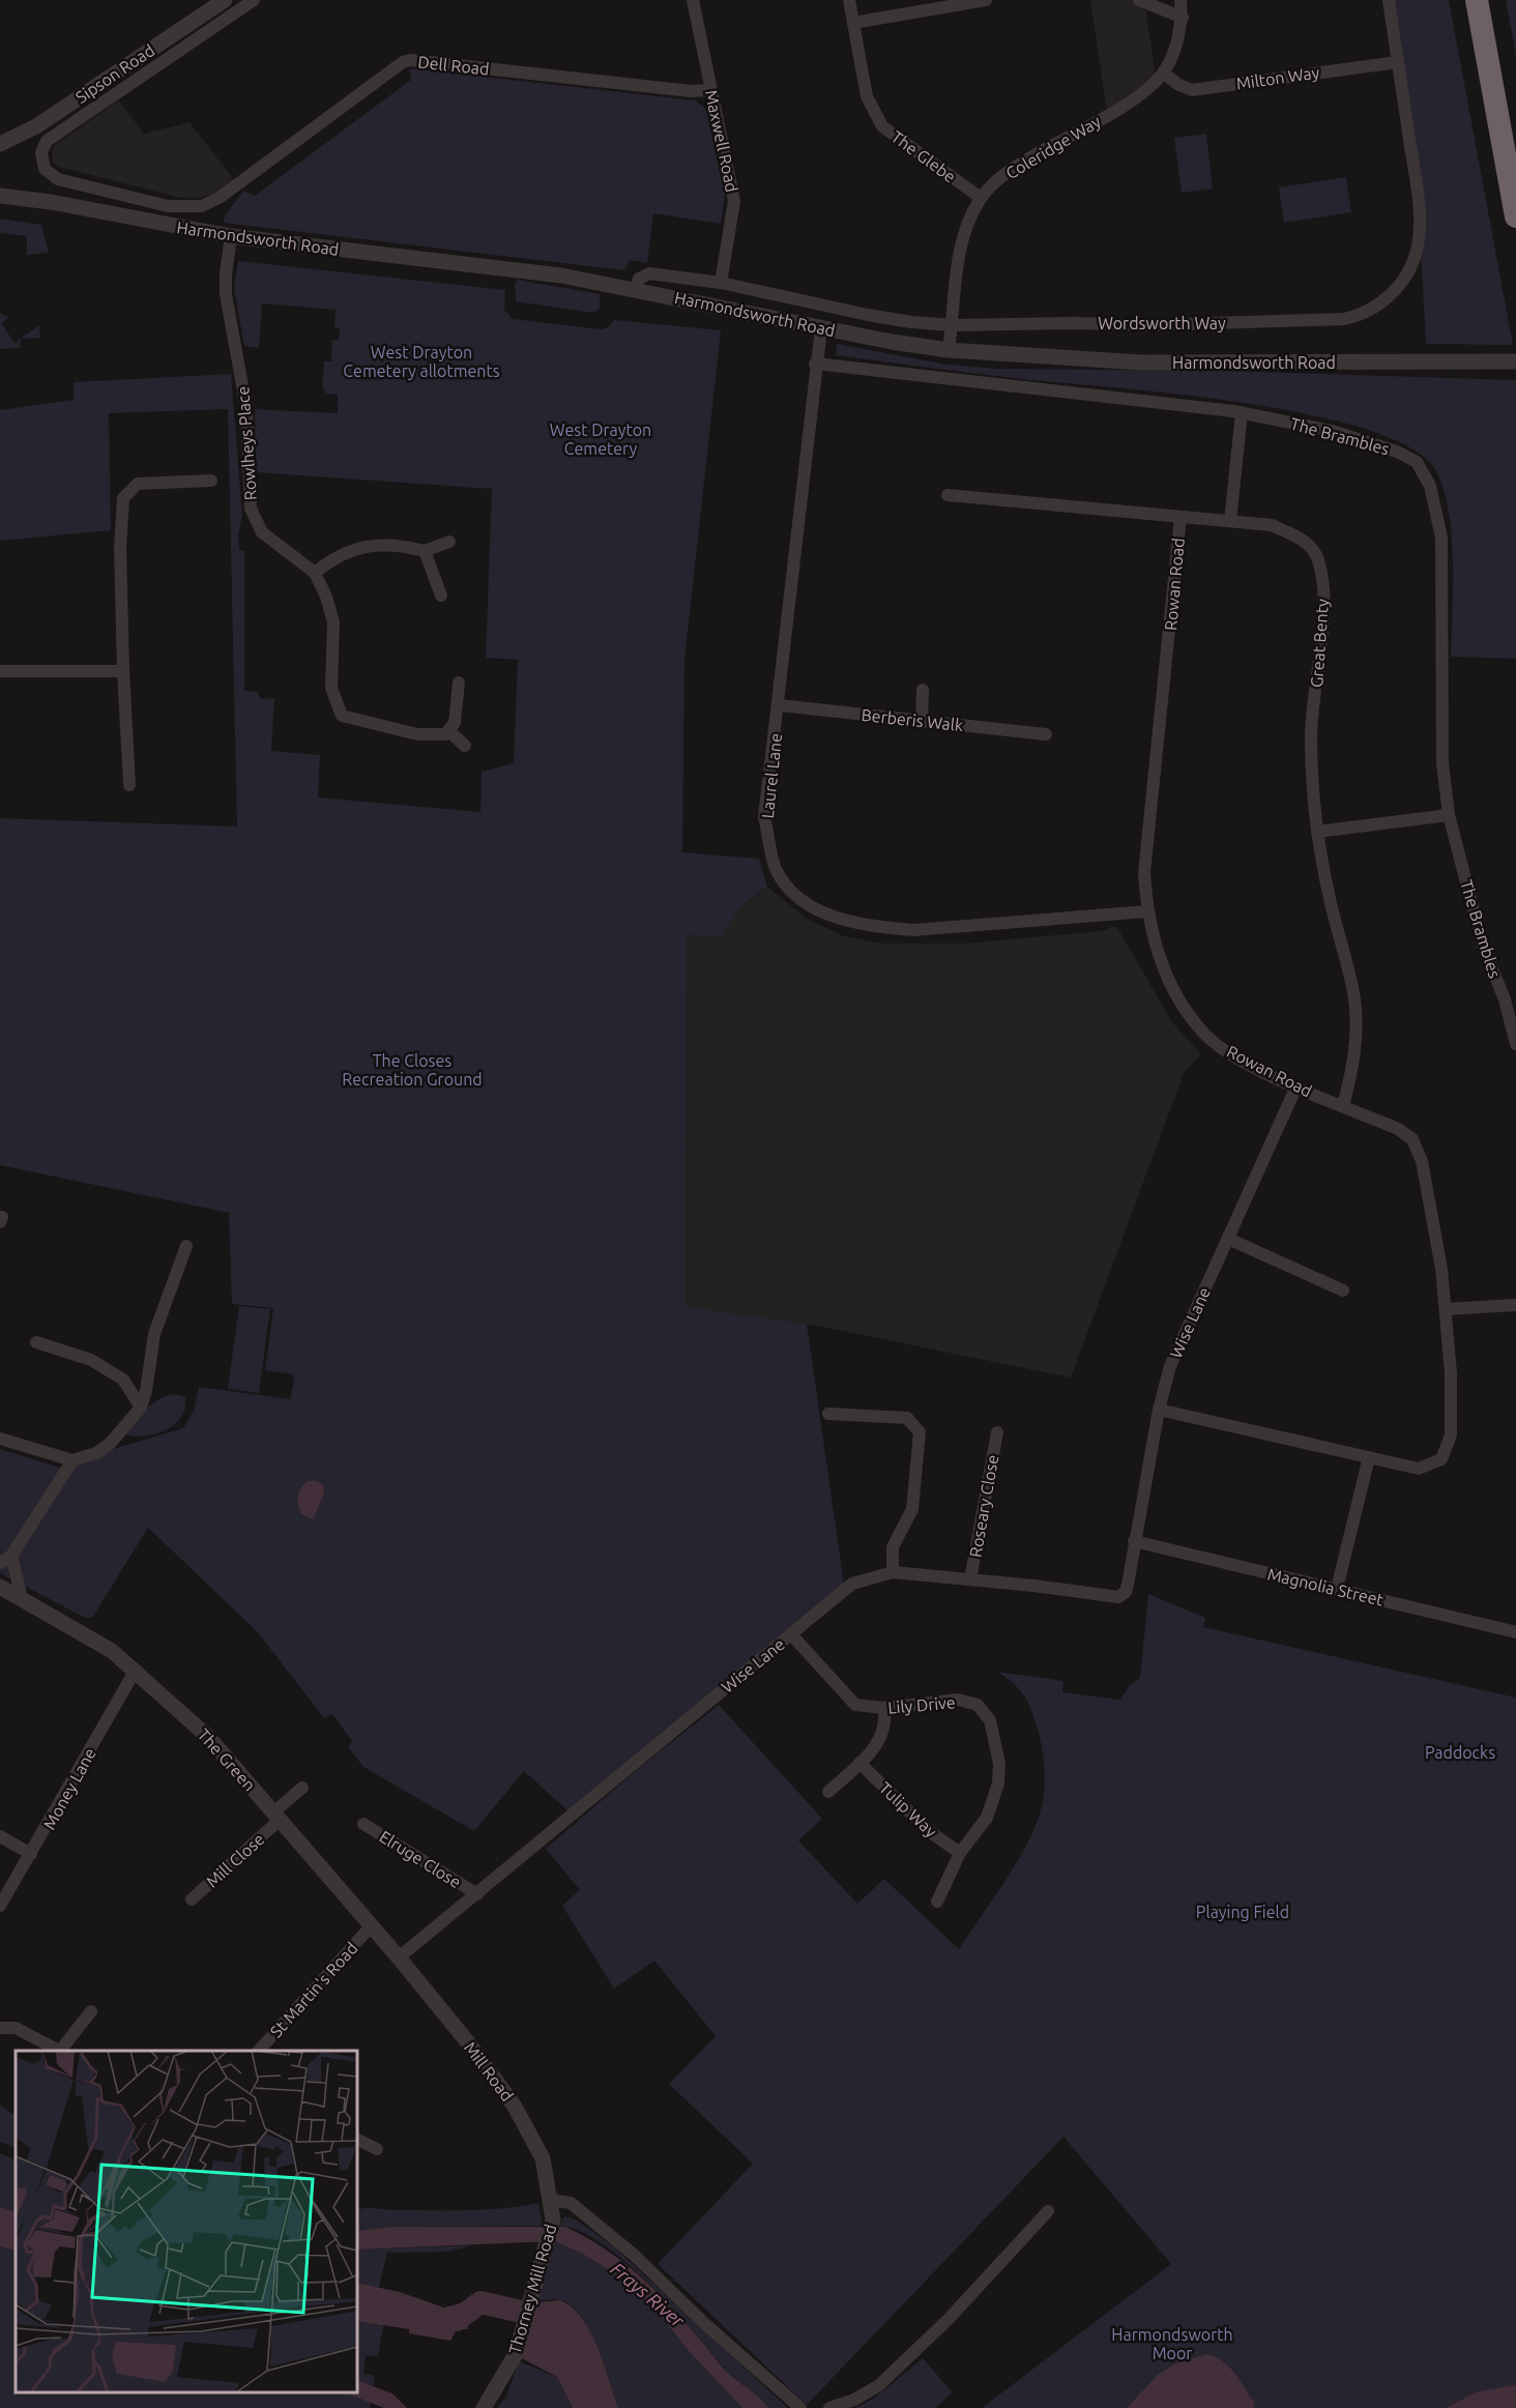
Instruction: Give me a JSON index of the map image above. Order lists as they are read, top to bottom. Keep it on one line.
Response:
{"streets":{"street":["Dell Road","Sipson Road","Milton Way","Maxwell Road","Coleridge Way","The Glebe","Harmondsworth Road","Wordsworth Way","The Brambles","Rowlheys Place","Rowan Road","Great Benty","Berberis Walk","Laurel Lane","Wise Lane","Roseary Close","Magnolia Street","Lily Drive","The Green","Money Lane","Tulip Way","Elruge Close","Mill Close","St Martin's Road","Mill Road","Thorney Mill Road"]},"crossings":[["Dell Road","Maxwell Road"],["Milton Way","Coleridge Way"],["Milton Way","Wordsworth Way"],["Maxwell Road","Wordsworth Way"],["Coleridge Way","The Glebe"],["Coleridge Way","Harmondsworth Road"],["Coleridge Way","Wordsworth Way"],["Harmondsworth Road","Wordsworth Way"],["Harmondsworth Road","Rowlheys Place"],["Harmondsworth Road","Laurel Lane"],["The Brambles","Laurel Lane"],["Rowan Road","Great Benty"],["Rowan Road","Laurel Lane"],["Rowan Road","Wise Lane"],["Berberis Walk","Laurel Lane"],["Wise Lane","Roseary Close"],["Wise Lane","Magnolia Street"],["Wise Lane","Lily Drive"],["Wise Lane","The Green"],["Wise Lane","Elruge Close"],["Wise Lane","Mill Road"],["Lily Drive","Tulip Way"],["The Green","Money Lane"],["The Green","Mill Close"],["The Green","St Martin's Road"],["The Green","Mill Road"],["Mill Road","Thorney Mill Road"]],"water":["Frays River"],"parks":["West Drayton Cemetery allotments","West Drayton Cemetery","The Closes Recreation Ground","Paddocks","Playing Field","Harmondsworth Moor"]}
